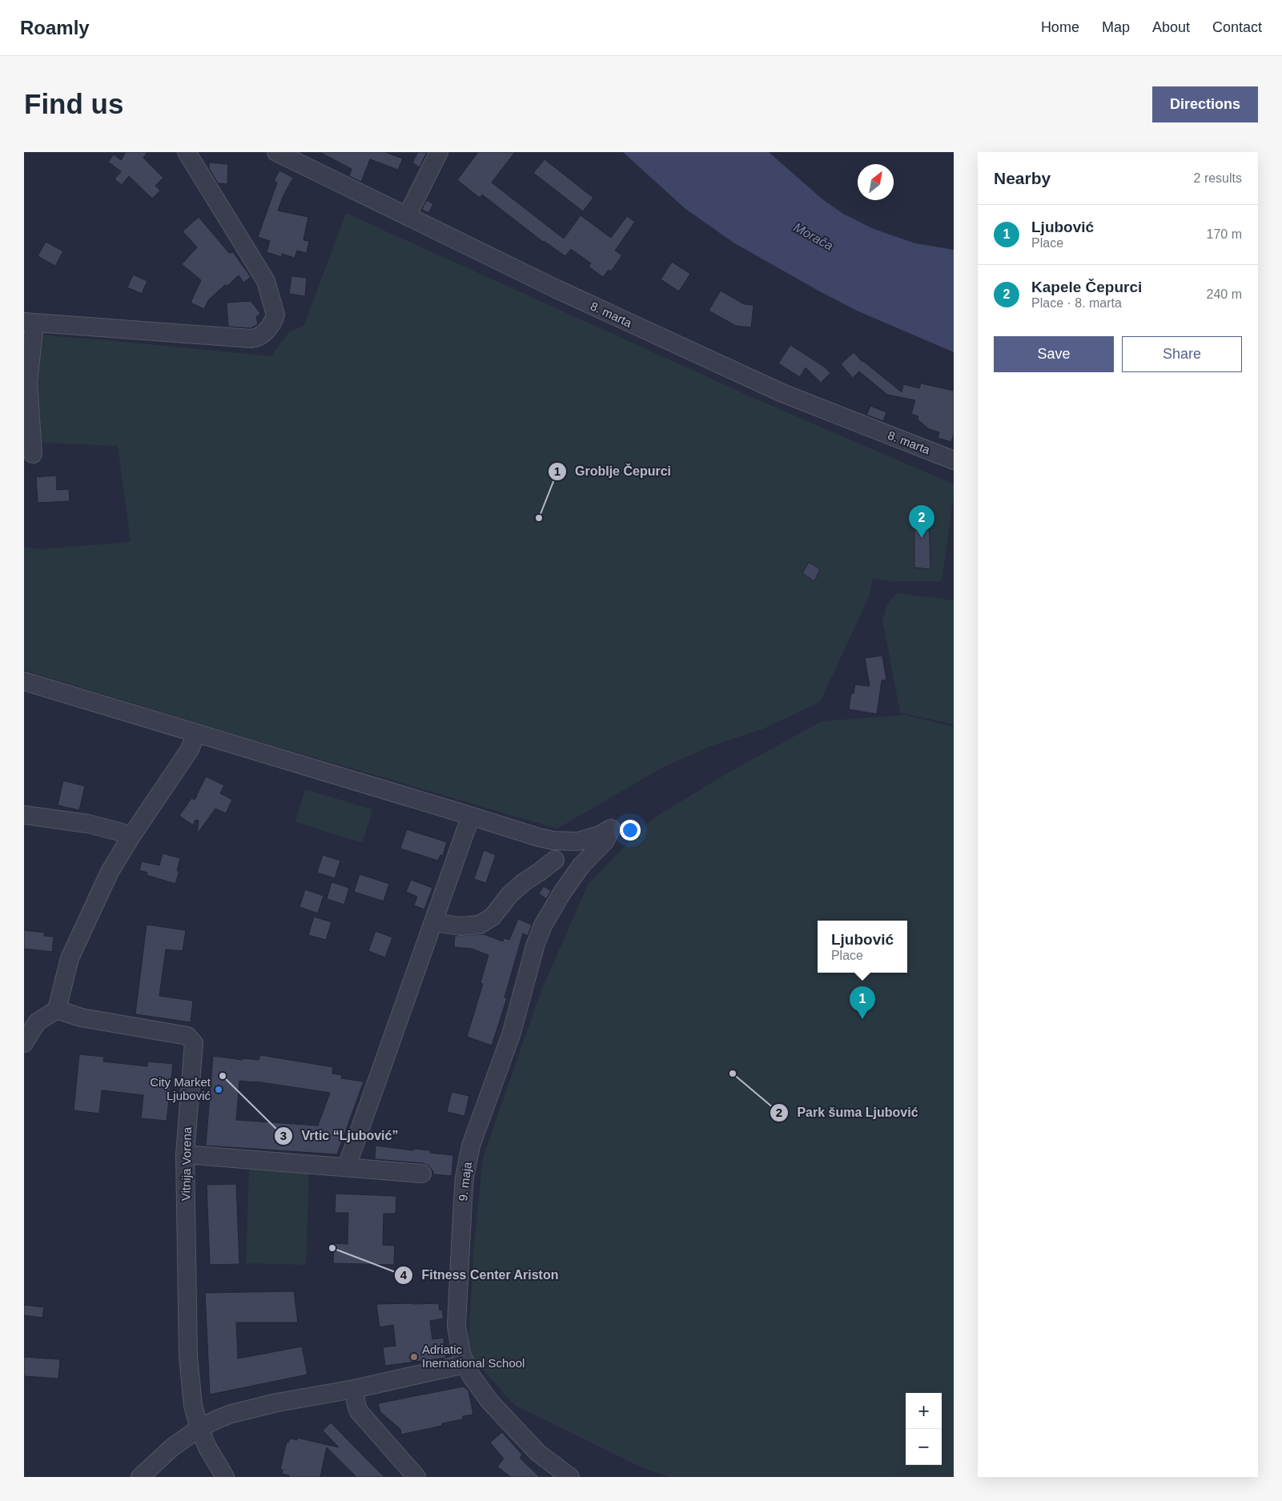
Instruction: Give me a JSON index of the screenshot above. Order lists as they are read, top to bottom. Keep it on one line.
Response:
{"streets":{"street":["8. marta","Vitnija Vorena","9. maja"]},"water":["Morača"],"places":["Groblje Čepurci","Park šuma Ljubović","Vrtic “Ljubović”","City Market Ljubović","Fitness Center Ariston","Adriatic Inernational School"],"north":"top right","page":{"header":"Roamly","nav":["Home","Map","About","Contact"],"buttons":["Directions",["Save","Share"]],"title":"Find us","heading":["Nearby","2 results"],"list":[{"mark":"1","name":"Ljubović","note":"Place","value":"170 m"},{"mark":"2","name":"Kapele Čepurci","note":"Place · 8. marta","value":"240 m"}],"pins":["2","1"],"popup":["Ljubović","Place"],"map_buttons":["+","−"]}}
